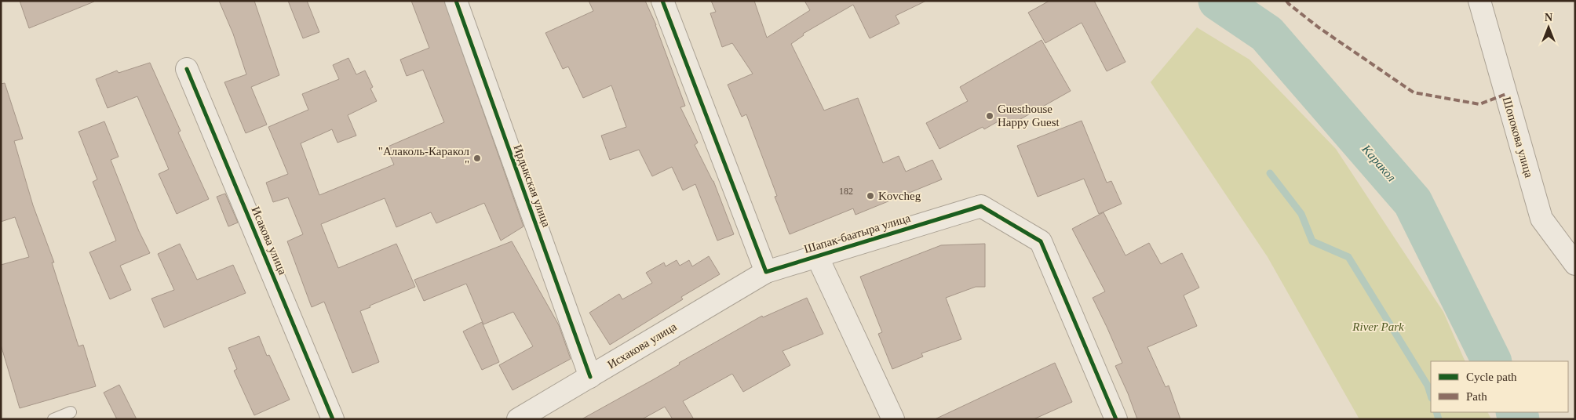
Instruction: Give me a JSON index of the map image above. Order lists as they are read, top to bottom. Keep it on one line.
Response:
{"streets":{"street":["Шопокова улица","Ирдыкская улица","Шапак-баатыра улица","Исакова улица","Исхакова улица"]},"crossings":[["Ирдыкская улица","Исхакова улица"],["Шапак-баатыра улица","Исхакова улица"]],"water":["Каракол"],"parks":["River Park"],"places":["Guesthouse Happy Guest","\"Алаколь-Каракол \"","Kovcheg"],"house_numbers":["182"],"legend":["Cycle path","Path"],"north":"top"}
